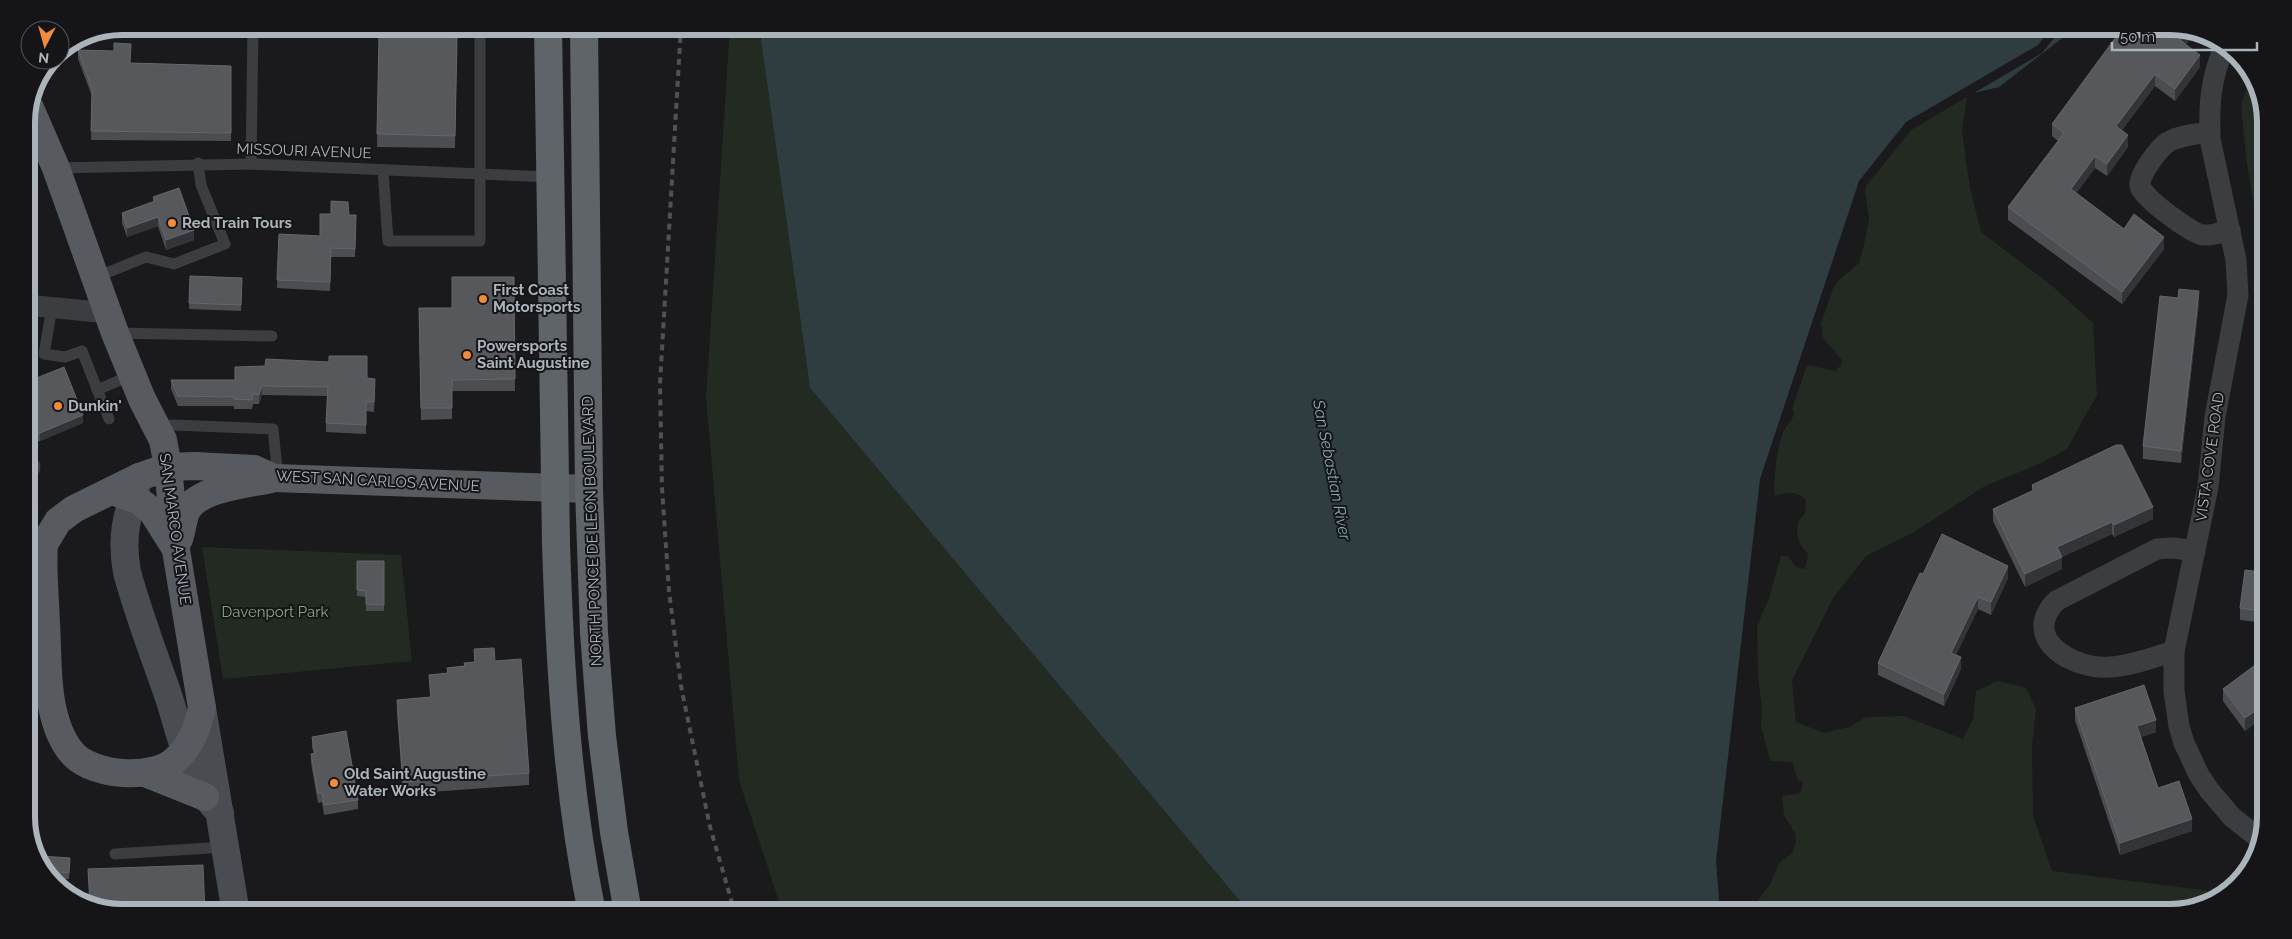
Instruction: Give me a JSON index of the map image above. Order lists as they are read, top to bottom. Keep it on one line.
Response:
{"streets":{"highway":["NORTH PONCE DE LEON BOULEVARD"],"main road":["WEST SAN CARLOS AVENUE","SAN MARCO AVENUE"],"street":["VISTA COVE ROAD"],"lane":["MISSOURI AVENUE"]},"crossings":[["MISSOURI AVENUE","SAN MARCO AVENUE"],["WEST SAN CARLOS AVENUE","SAN MARCO AVENUE"],["WEST SAN CARLOS AVENUE","NORTH PONCE DE LEON BOULEVARD"]],"water":["San Sebastian River"],"parks":["Davenport Park"],"places":["Red Train Tours","First Coast Motorsports","Powersports Saint Augustine","Dunkin'","Old Saint Augustine Water Works"],"scale_bar":"50 m","north":"bottom"}
